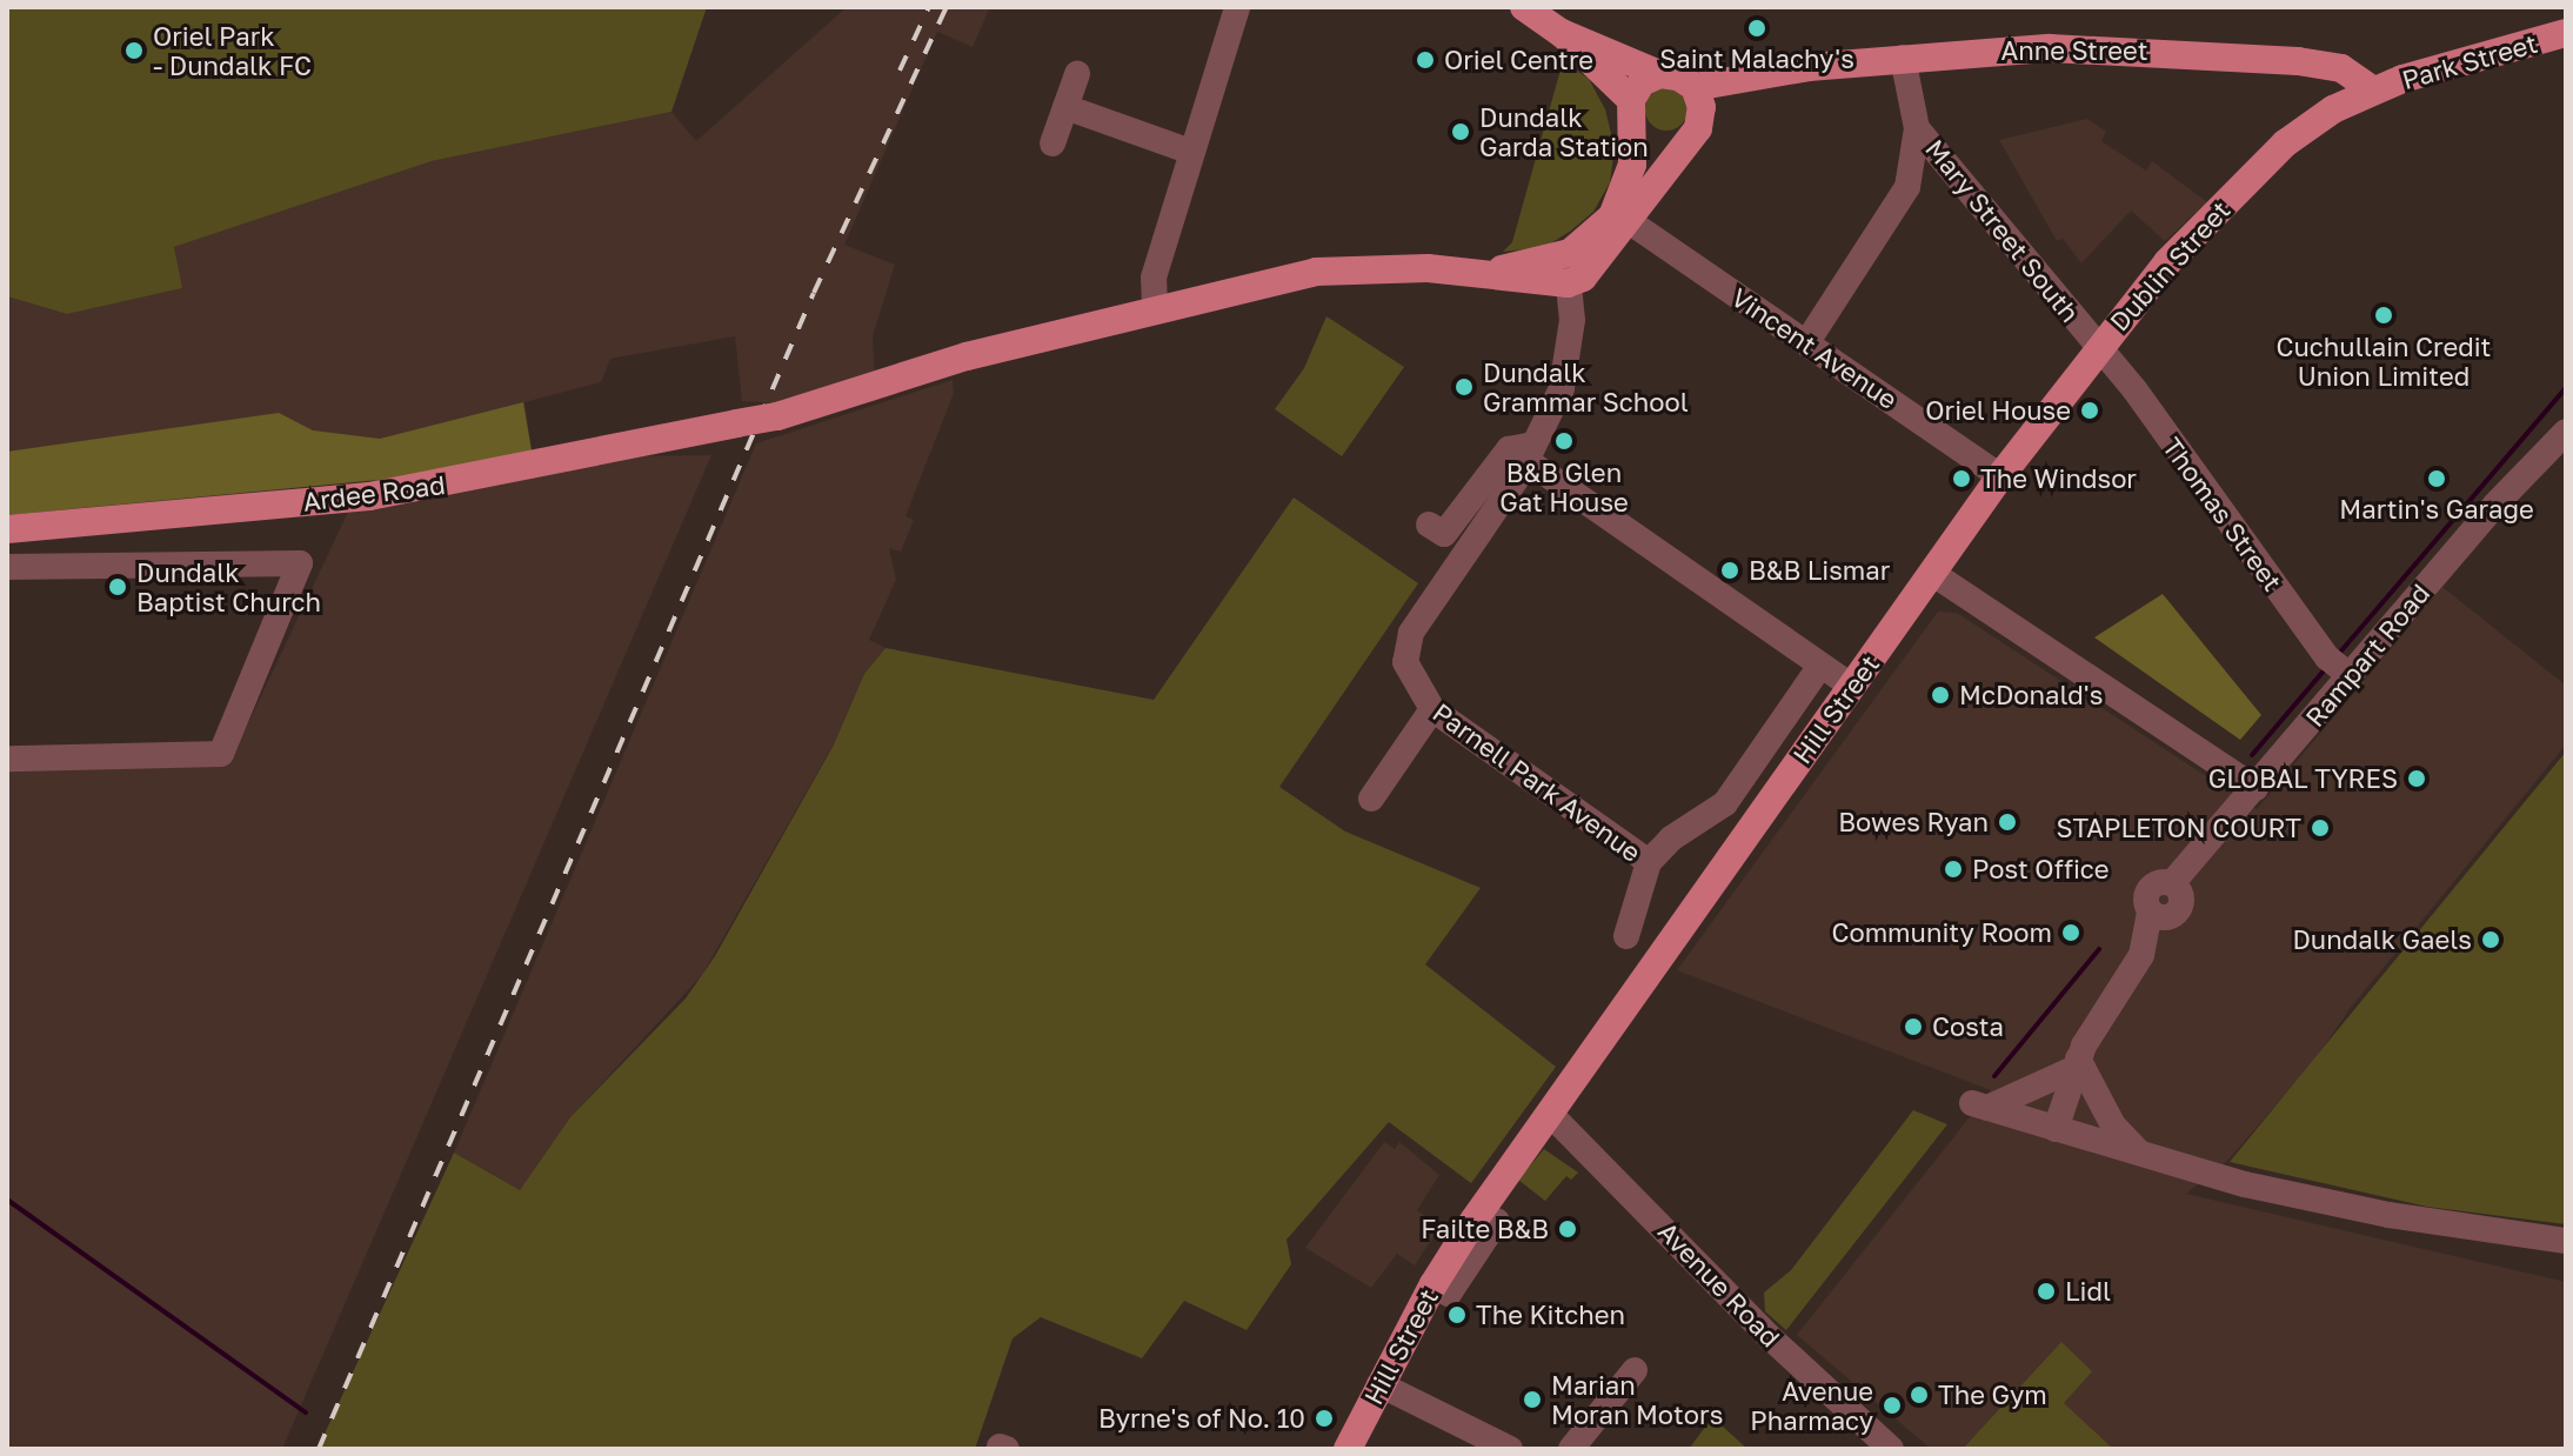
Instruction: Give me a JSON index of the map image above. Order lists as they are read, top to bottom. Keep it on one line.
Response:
{"streets":{"main road":["Anne Street","Park Street","Dublin Street","Ardee Road","Hill Street"],"street":["Mary Street South","Vincent Avenue","Thomas Street","Rampart Road","Parnell Park Avenue","Avenue Road"]},"crossings":[["Anne Street","Park Street"],["Anne Street","Mary Street South"],["Anne Street","Dublin Street"],["Park Street","Dublin Street"],["Mary Street South","Dublin Street"],["Mary Street South","Thomas Street"],["Dublin Street","Vincent Avenue"],["Dublin Street","Thomas Street"],["Dublin Street","Hill Street"],["Vincent Avenue","Hill Street"],["Thomas Street","Rampart Road"],["Hill Street","Avenue Road"]],"places":["Saint Malachy's","Oriel Park - Dundalk FC","Oriel Centre","Dundalk Garda Station","Cuchullain Credit Union Limited","Dundalk Grammar School","Oriel House","B&B Glen Gat House","The Windsor","Martin's Garage","B&B Lismar","Dundalk Baptist Church","McDonald's","GLOBAL TYRES","Bowes Ryan","STAPLETON COURT","Post Office","Community Room","Dundalk Gaels","Costa","Failte B&B","Lidl","The Kitchen","The Gym","Marian Moran Motors","Avenue Pharmacy","Byrne's of No. 10"]}
